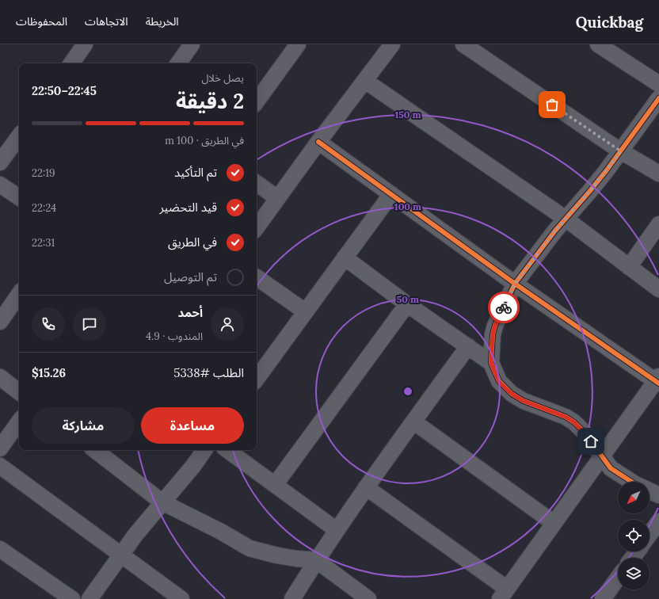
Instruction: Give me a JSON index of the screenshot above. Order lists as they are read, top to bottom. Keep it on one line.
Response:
{"north":"bottom left","page":{"header":"Quickbag","nav":["الخريطة","الاتجاهات","المحفوظات"],"heading":["2 دقيقة","يصل خلال","22:45–22:50"],"panel":["أحمد","المندوب · 4.9","الطلب #5338","$15.26"],"bar":"في الطريق · 100 m","list":[["تم التأكيد","22:19"],["قيد التحضير","22:24"],["في الطريق","22:31"],"تم التوصيل"],"buttons":["مساعدة","مشاركة"]},"rings":["150 m","100 m","50 m"]}
